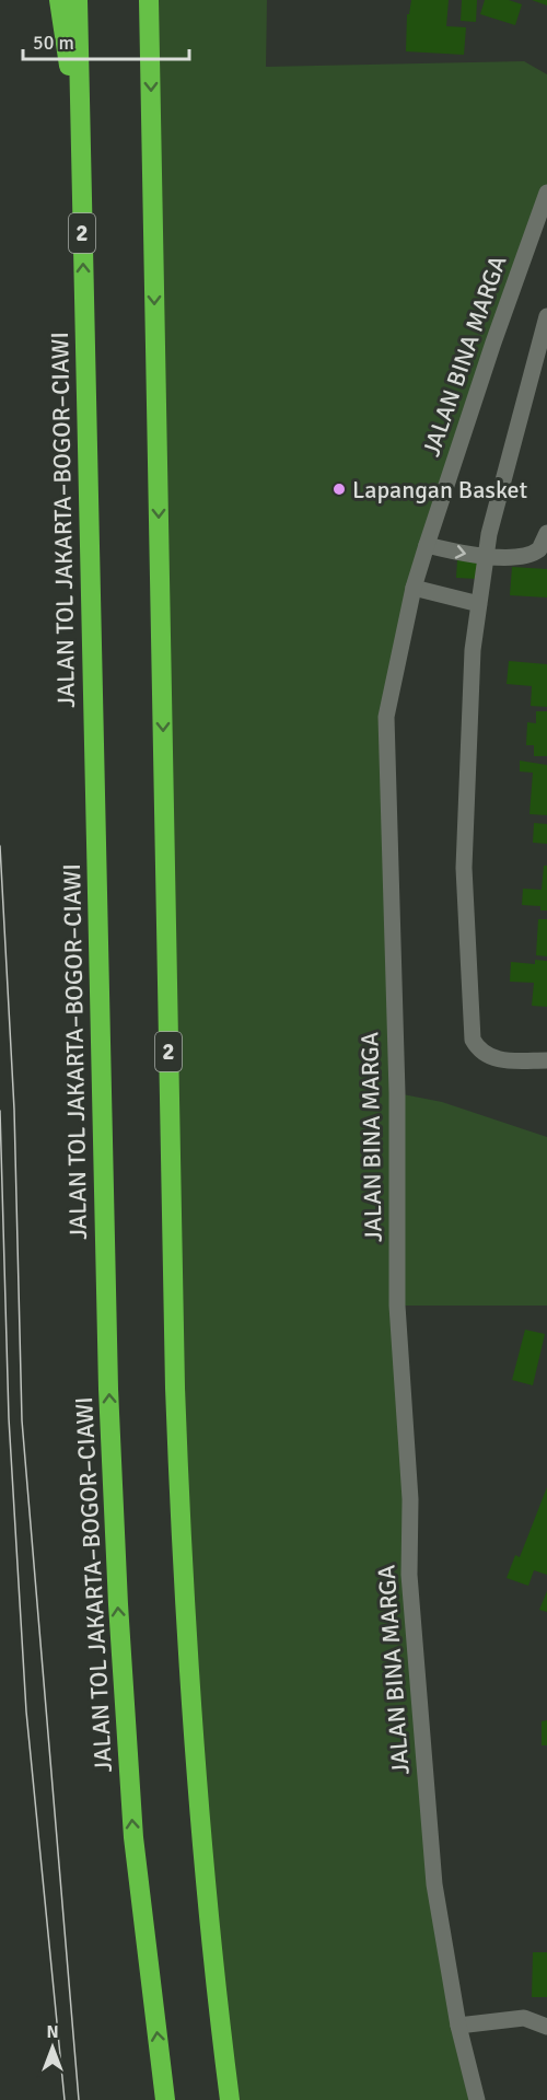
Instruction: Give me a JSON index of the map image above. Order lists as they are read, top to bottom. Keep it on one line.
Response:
{"streets":{"highway":["2","JALAN TOL JAKARTA–BOGOR–CIAWI"],"street":["JALAN BINA MARGA"]},"places":["Lapangan Basket"],"scale_bar":"50 m","north":"top"}
